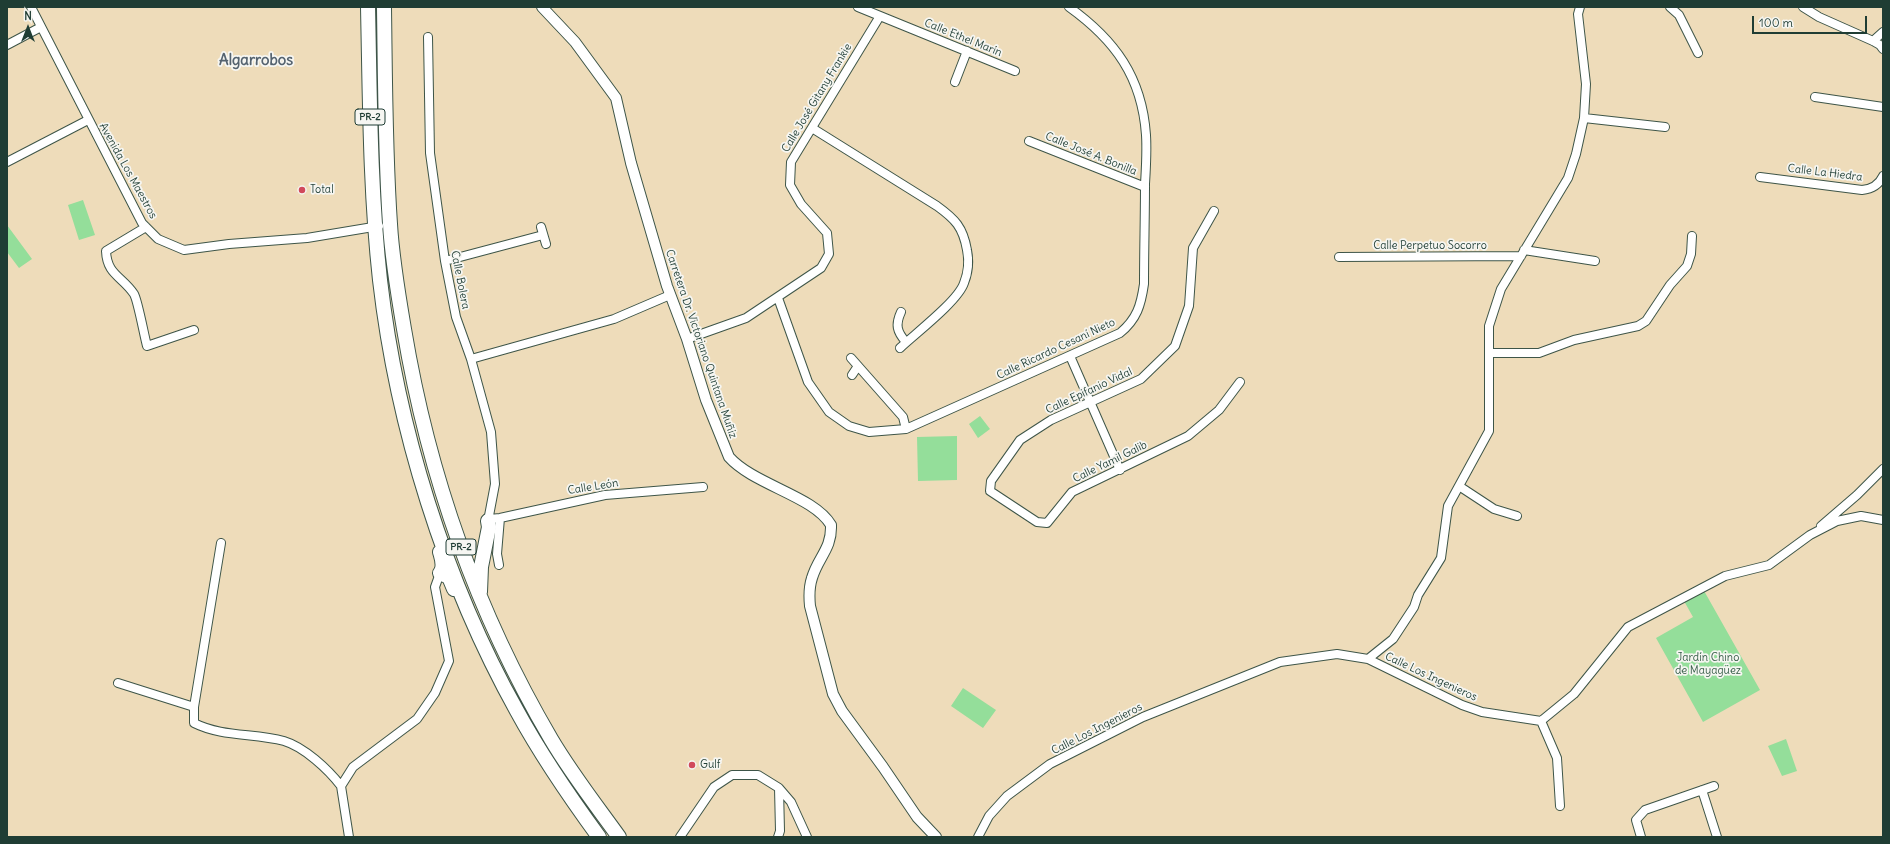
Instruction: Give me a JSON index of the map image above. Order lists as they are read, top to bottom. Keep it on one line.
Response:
{"streets":{"highway":["PR-2"],"street":["Calle Ethel Marín","Calle José Gitany Frankie","Calle José A. Bonilla","Avenida Los Maestros","Calle La Hiedra","Calle Perpetuo Socorro","Calle Bolera","Carretera Dr. Victoriano Quintana Muñiz","Calle Ricardo Cesaní Nieto","Calle Epifanio Vidal","Calle Yamil Galib","Calle León","Calle Los Ingenieros"]},"crossings":[["Calle Ethel Marín","Calle José Gitany Frankie"],["Calle José Gitany Frankie","Carretera Dr. Victoriano Quintana Muñiz"],["Calle José Gitany Frankie","Calle Ricardo Cesaní Nieto"],["PR-2","Avenida Los Maestros"],["Calle José A. Bonilla","Calle Ricardo Cesaní Nieto"],["Calle Bolera","Calle León"],["Calle Epifanio Vidal","Calle Yamil Galib"]],"districts":["Algarrobos"],"parks":["Jardín Chino de Mayagüez"],"places":["Total","Gulf"],"scale_bar":"100 m","north":"top"}
